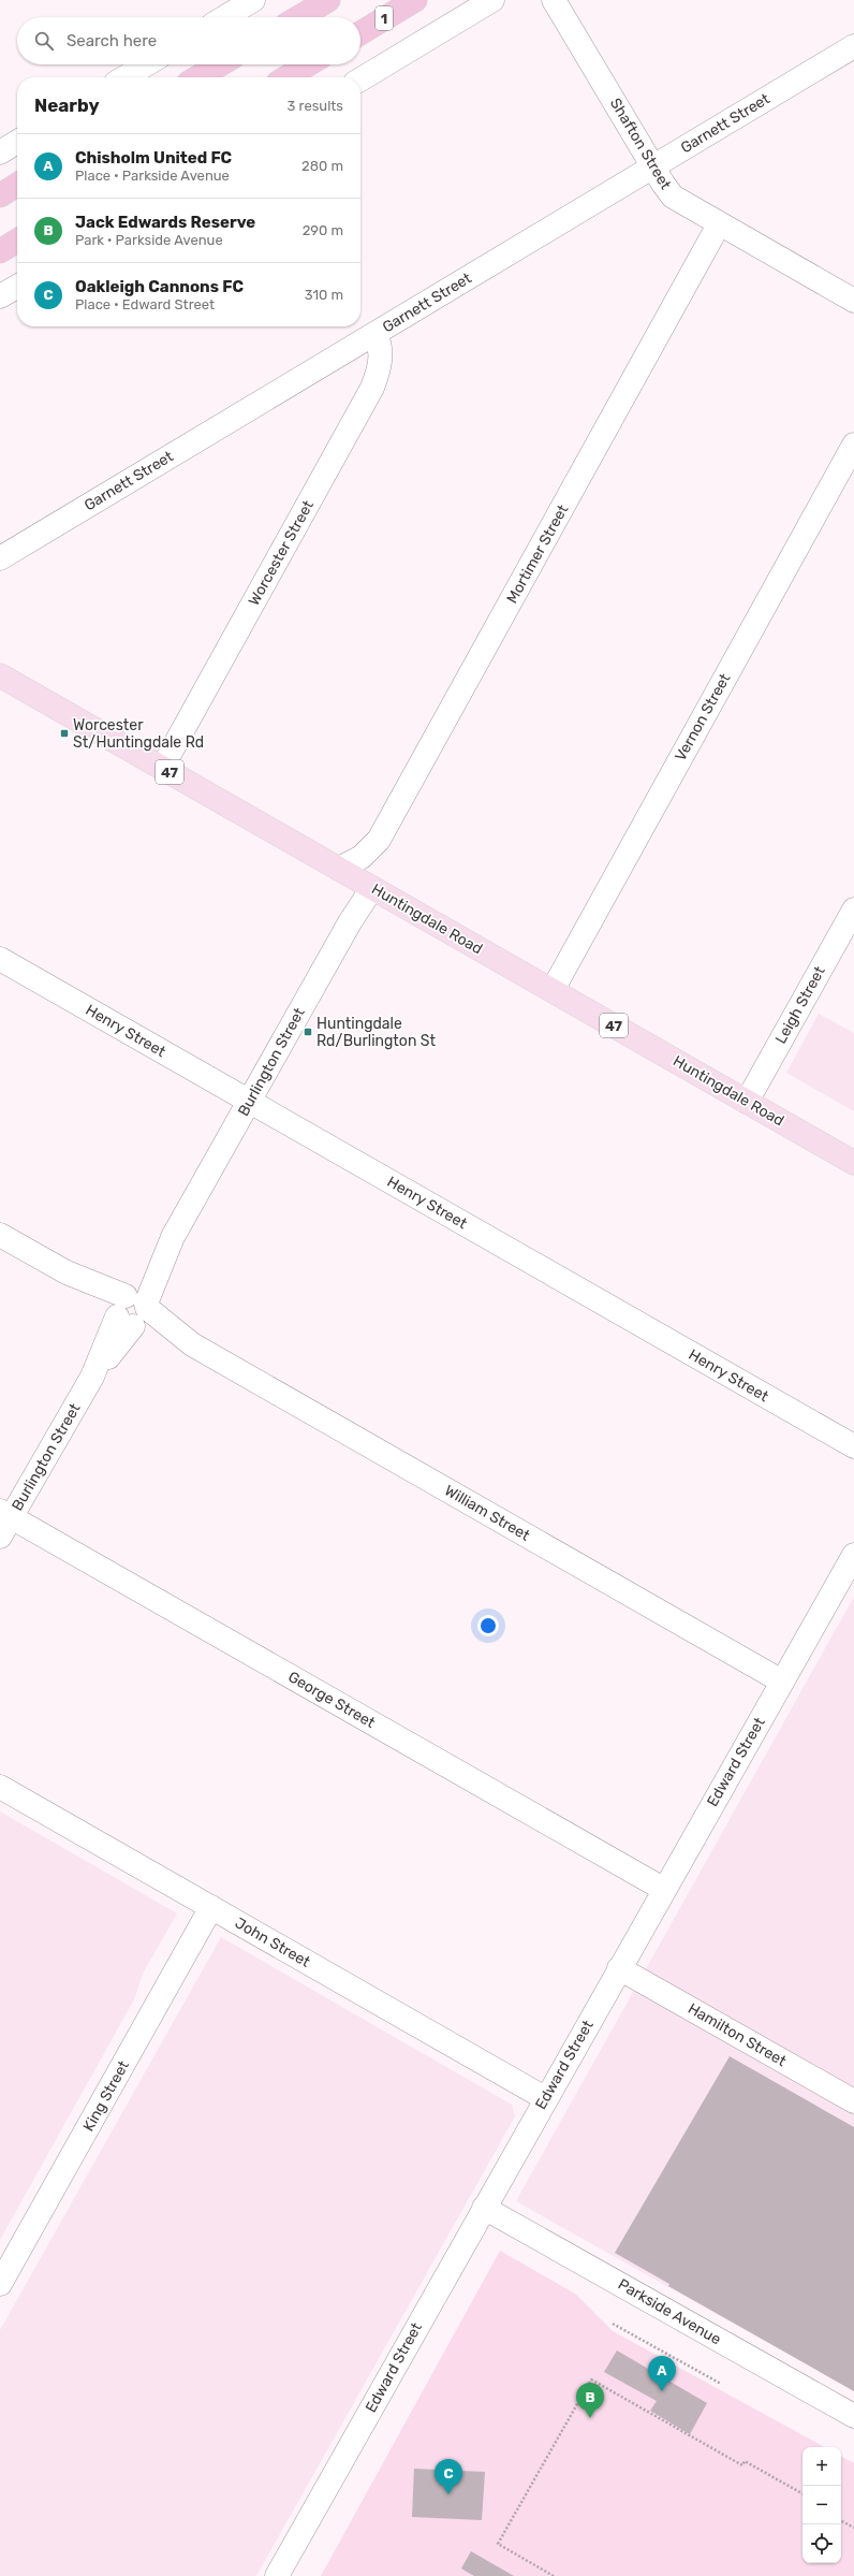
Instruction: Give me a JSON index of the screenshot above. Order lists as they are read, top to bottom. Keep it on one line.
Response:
{"streets":{"highway":["1"],"main road":["47","Huntingdale Road"],"street":["Garnett Street","Shafton Street","Worcester Street","Mortimer Street","Vernon Street","Leigh Street","Henry Street","Burlington Street","William Street","George Street","Edward Street","John Street","Hamilton Street","King Street","Parkside Avenue"]},"crossings":[["Garnett Street","Shafton Street"],["Garnett Street","Worcester Street"],["Shafton Street","Mortimer Street"],["Worcester Street","Huntingdale Road"],["Mortimer Street","Huntingdale Road"],["Vernon Street","Huntingdale Road"],["Huntingdale Road","Leigh Street"],["Huntingdale Road","Burlington Street"],["Henry Street","Burlington Street"],["Burlington Street","William Street"],["Burlington Street","George Street"],["William Street","Edward Street"],["George Street","Edward Street"],["Edward Street","John Street"],["Edward Street","Hamilton Street"],["Edward Street","Parkside Avenue"],["John Street","King Street"]],"places":{"transit":["Worcester St/Huntingdale Rd","Huntingdale Rd/Burlington St"]},"page":{"search":"Search here","heading":["Nearby","3 results"],"list":[{"mark":"A","name":"Chisholm United FC","note":"Place · Parkside Avenue","value":"280 m"},{"mark":"B","name":"Jack Edwards Reserve","note":"Park · Parkside Avenue","value":"290 m"},{"mark":"C","name":"Oakleigh Cannons FC","note":"Place · Edward Street","value":"310 m"}],"pins":["A","B","C"],"map_buttons":["+","−"]}}
